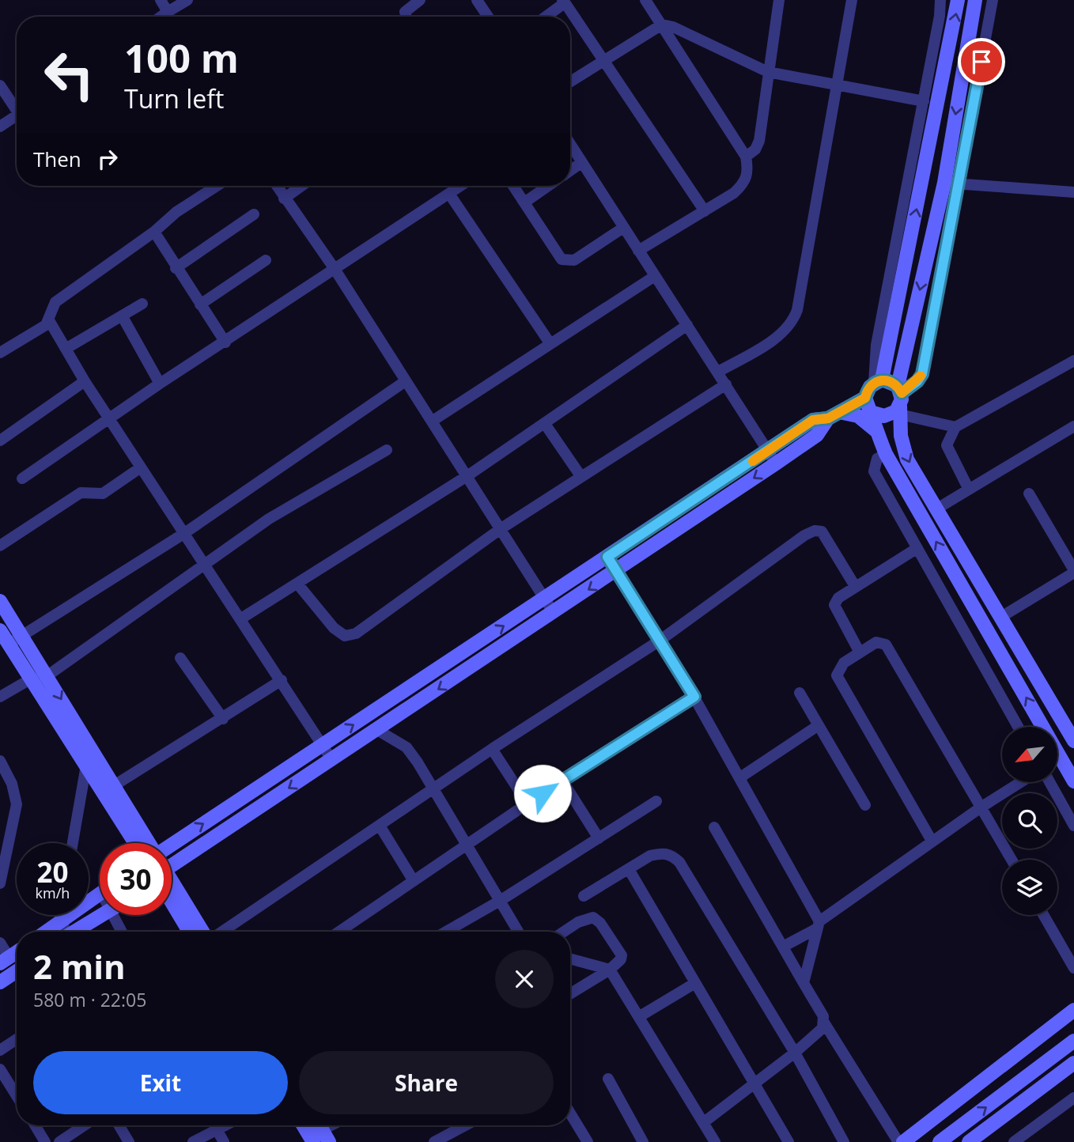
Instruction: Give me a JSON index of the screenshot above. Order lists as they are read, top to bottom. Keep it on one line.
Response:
{"north":"bottom left","page":{"turn":["100 m","Turn left"],"then":"Then","speed":"20 km/h","limit":"30","heading":["2 min","580 m · 22:05"],"buttons":["Exit","Share"]}}
